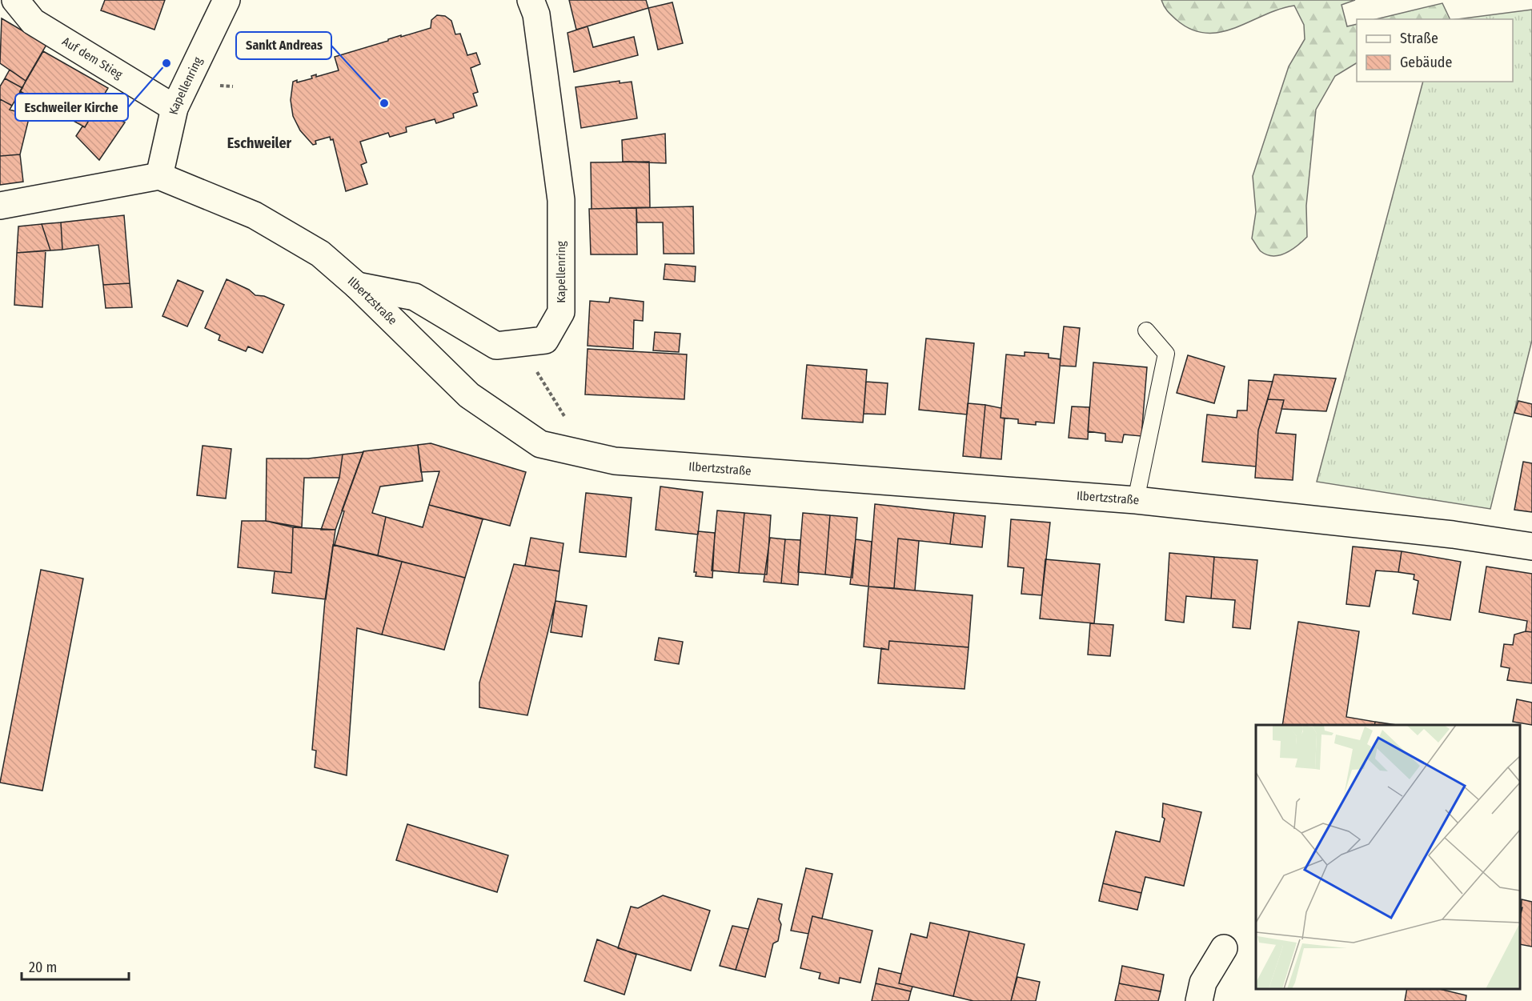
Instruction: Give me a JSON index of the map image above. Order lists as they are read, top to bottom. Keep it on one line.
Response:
{"streets":{"street":["Auf dem Stieg","Kapellenring","Ilbertzstraße"]},"crossings":[["Auf dem Stieg","Kapellenring"],["Kapellenring","Ilbertzstraße"]],"districts":["Eschweiler"],"places":["Eschweiler Kirche","Sankt Andreas"],"legend":["Straße","Gebäude"],"scale_bar":"20 m"}
